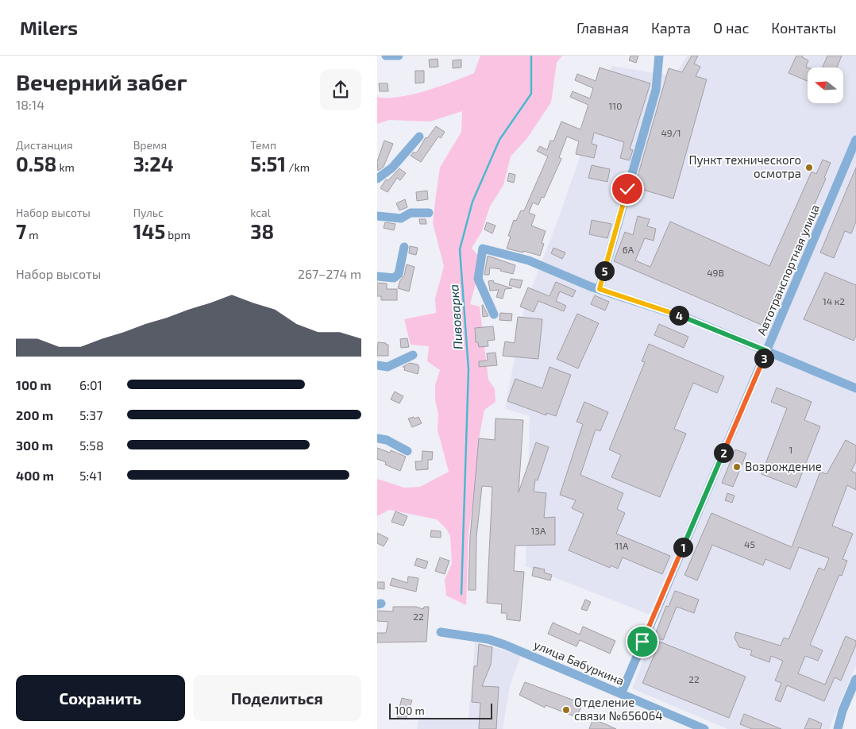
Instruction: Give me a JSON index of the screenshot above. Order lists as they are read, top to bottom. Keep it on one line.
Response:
{"streets":{"street":["Автотранспортная улица","улица Бабуркина"]},"crossings":[["Автотранспортная улица","улица Бабуркина"]],"water":["Пивоварка"],"places":["Пункт технического осмотра","Возрождение","Отделение связи №656064"],"house_numbers":["110","49/1","6А","49В","14 к2","1","13А","45","11А","22","22"],"scale_bar":"100 m","north":"left","page":{"header":"Milers","nav":["Главная","Карта","О нас","Контакты"],"heading":["Вечерний забег","18:14"],"stats":[["Дистанция","0.58 km"],["Время","3:24"],["Темп","5:51 /km"],["Набор высоты","7 m"],["Пульс","145 bpm"],["kcal","38"]],"chart":["Набор высоты","267–274 m"],"pins":["5","4","3","2","1"],"list":[{"name":"100 m","note":"6:01"},{"name":"200 m","note":"5:37"},{"name":"300 m","note":"5:58"},{"name":"400 m","note":"5:41"}],"buttons":["Сохранить","Поделиться"],"scale":"100 m"}}
